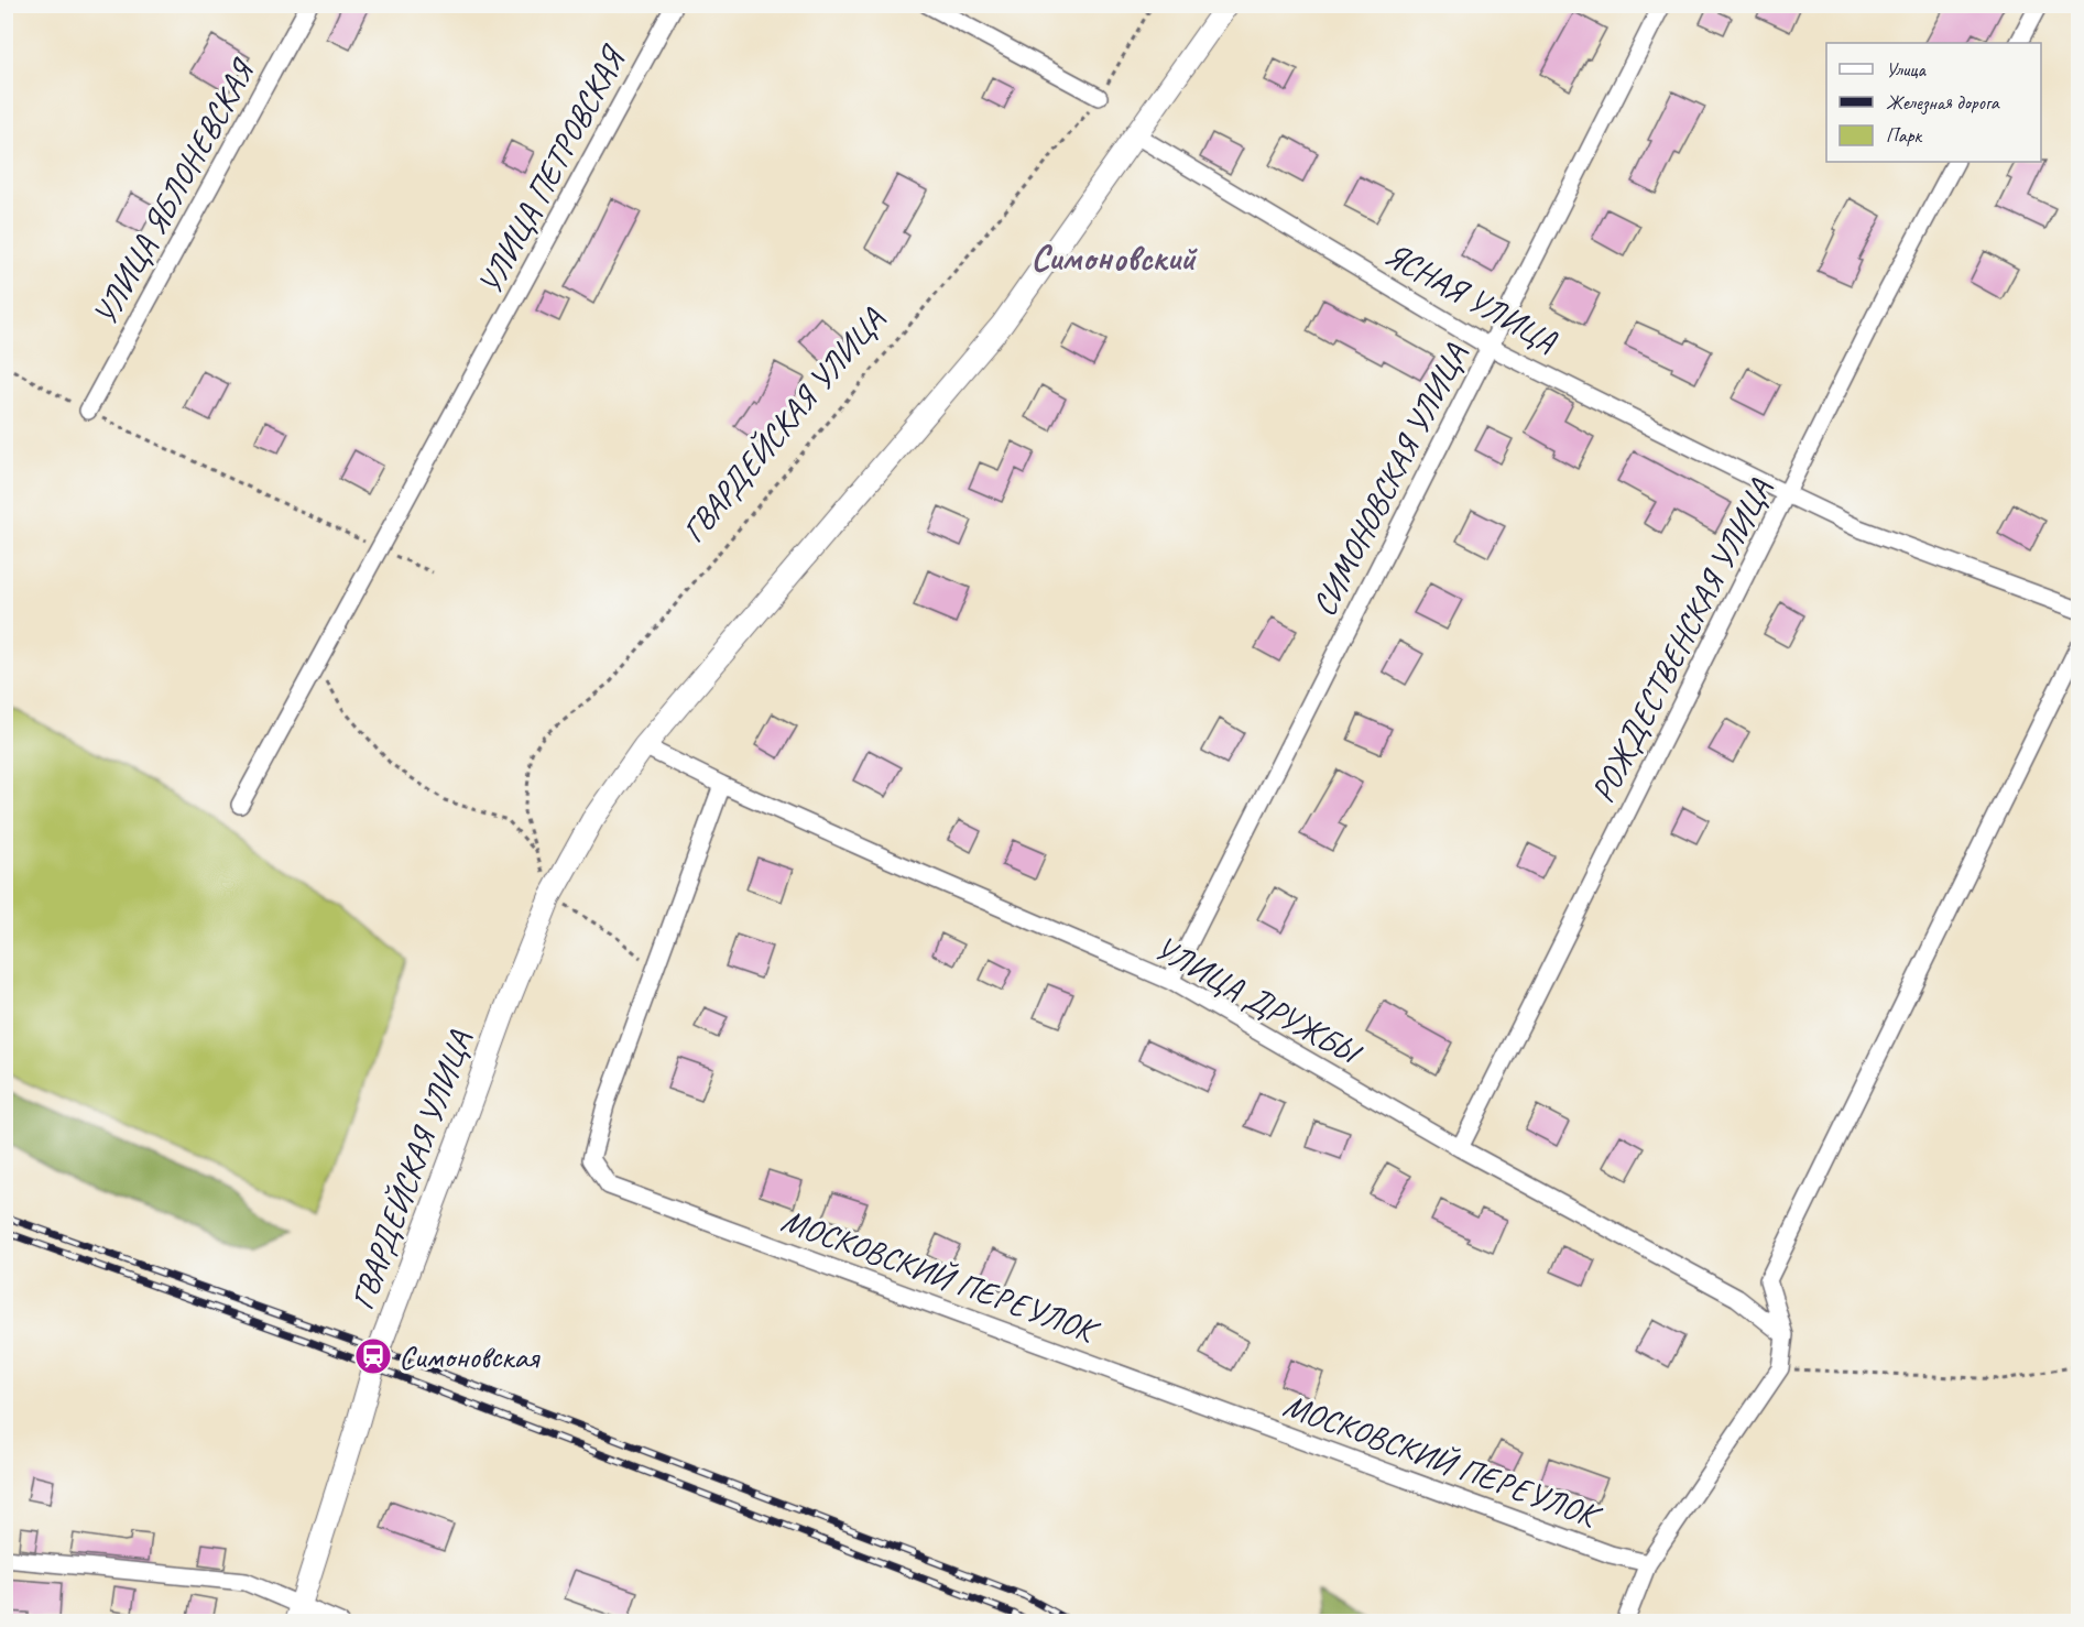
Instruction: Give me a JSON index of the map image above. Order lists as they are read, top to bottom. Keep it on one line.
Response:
{"streets":{"street":["УЛИЦА ПЕТРОВСКАЯ","УЛИЦА ЯБЛОНЕВСКАЯ","ЯСНАЯ УЛИЦА","ГВАРДЕЙСКАЯ УЛИЦА","СИМОНОВСКАЯ УЛИЦА","РОЖДЕСТВЕНСКАЯ УЛИЦА","УЛИЦА ДРУЖБЫ","МОСКОВСКИЙ ПЕРЕУЛОК"]},"crossings":[["ЯСНАЯ УЛИЦА","ГВАРДЕЙСКАЯ УЛИЦА"],["ЯСНАЯ УЛИЦА","СИМОНОВСКАЯ УЛИЦА"],["ЯСНАЯ УЛИЦА","РОЖДЕСТВЕНСКАЯ УЛИЦА"],["ГВАРДЕЙСКАЯ УЛИЦА","УЛИЦА ДРУЖБЫ"],["СИМОНОВСКАЯ УЛИЦА","УЛИЦА ДРУЖБЫ"],["РОЖДЕСТВЕНСКАЯ УЛИЦА","УЛИЦА ДРУЖБЫ"],["УЛИЦА ДРУЖБЫ","МОСКОВСКИЙ ПЕРЕУЛОК"]],"districts":["Симоновский"],"places":{"station":["Симоновская"]},"legend":["Улица","Железная дорога","Парк"]}
